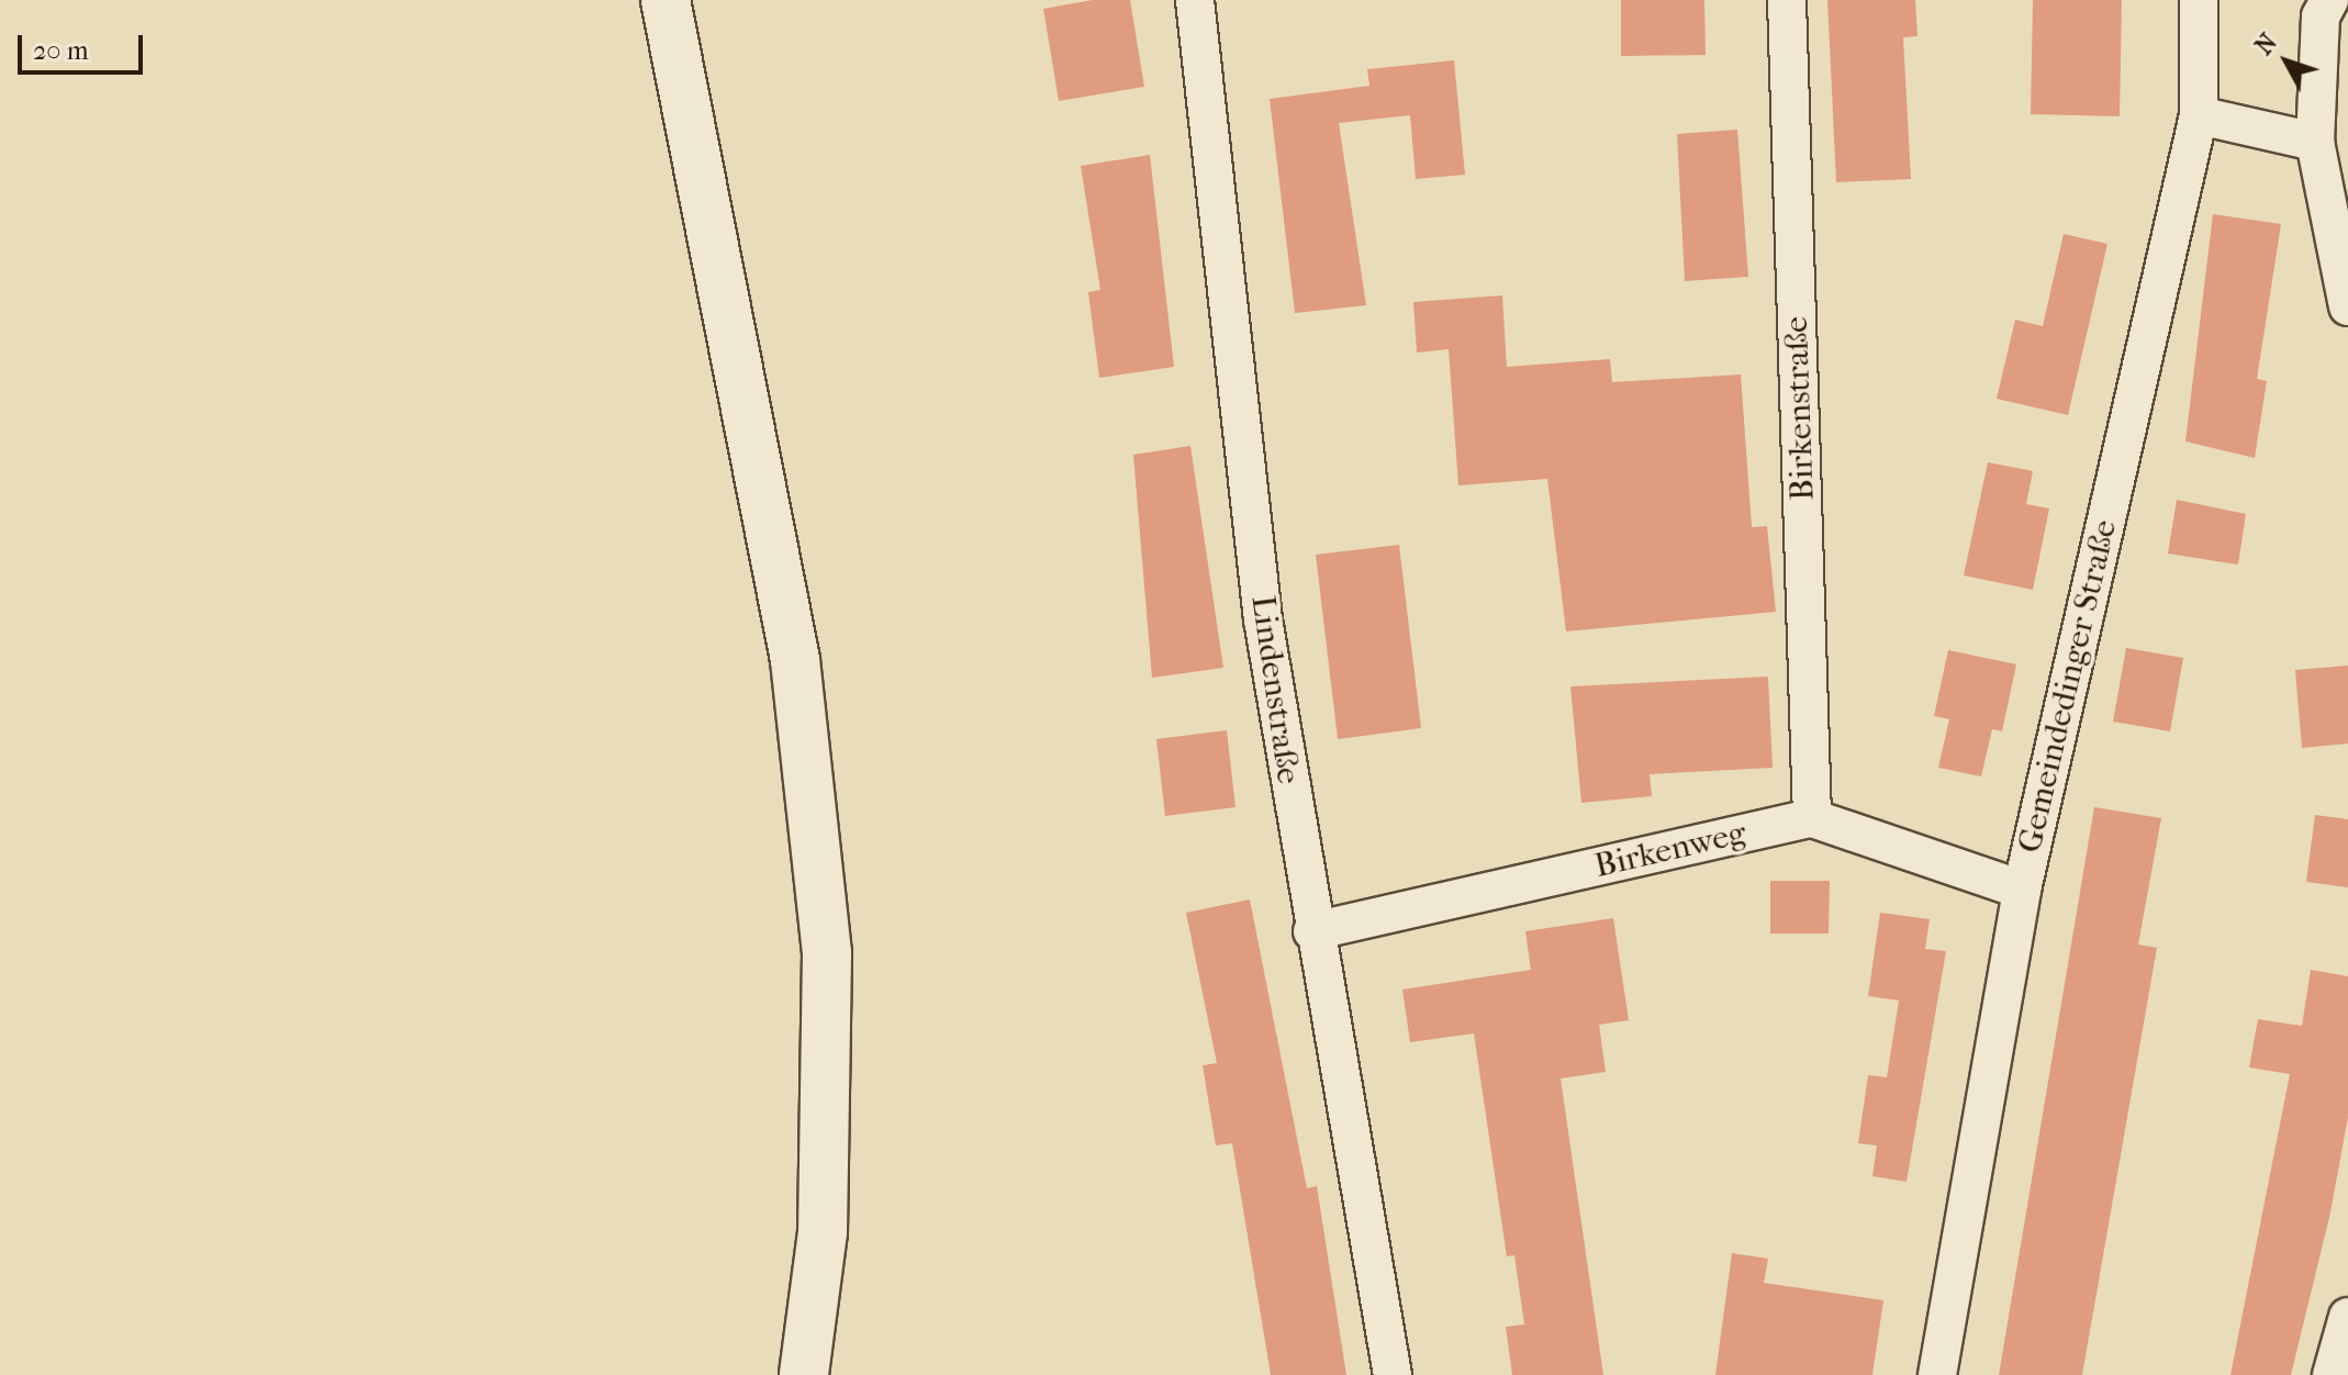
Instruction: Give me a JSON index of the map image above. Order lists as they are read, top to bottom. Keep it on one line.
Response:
{"streets":{"street":["Birkenstraße","Gemeindedinger Straße","Lindenstraße","Birkenweg"]},"crossings":[["Birkenstraße","Birkenweg"],["Lindenstraße","Birkenweg"]],"scale_bar":"20 m","north":"top left"}
